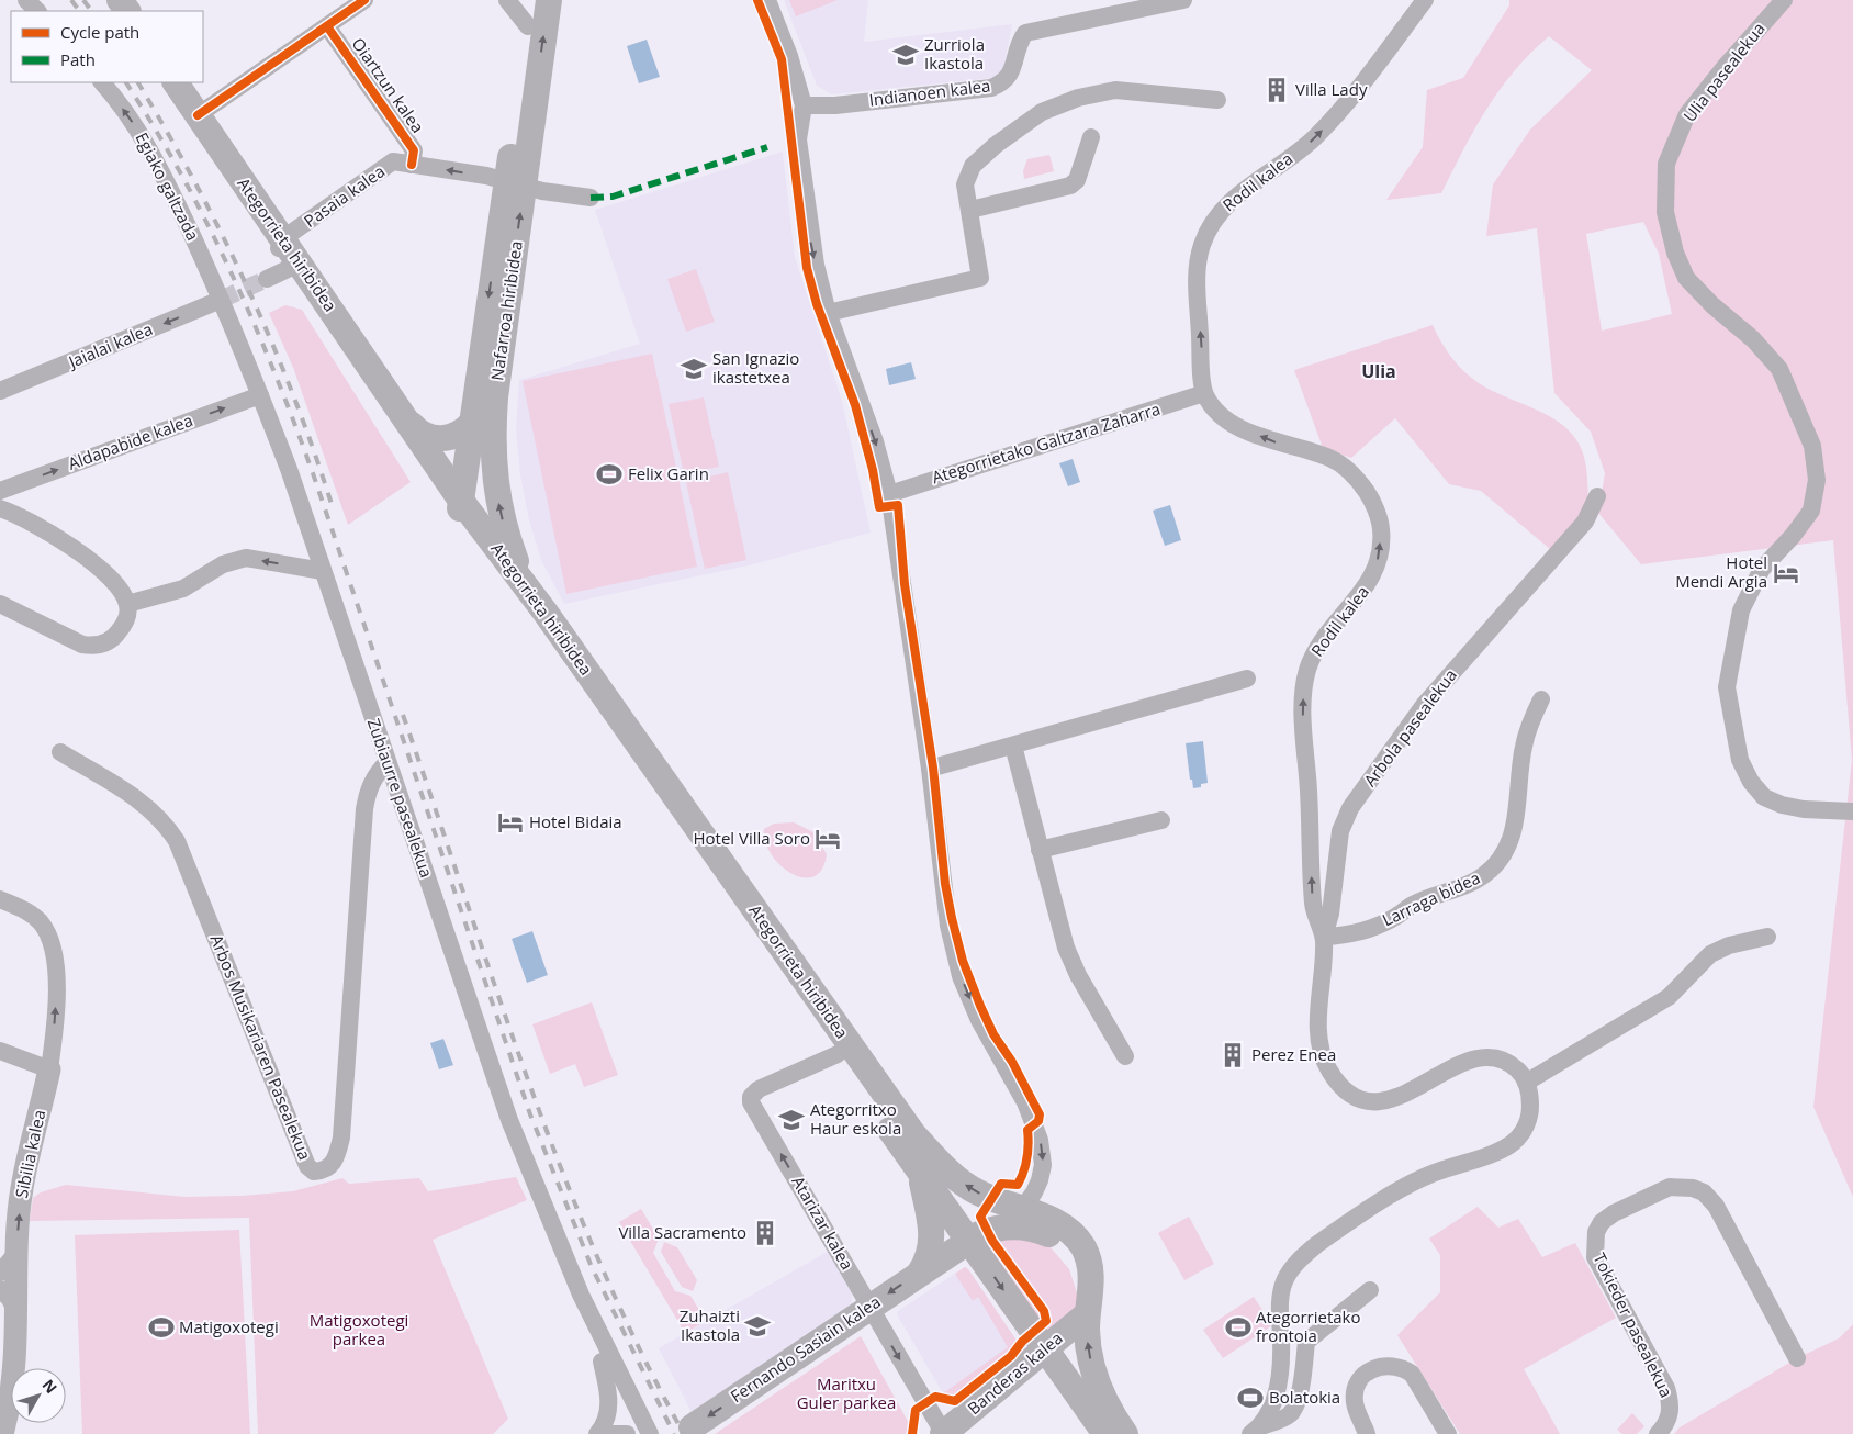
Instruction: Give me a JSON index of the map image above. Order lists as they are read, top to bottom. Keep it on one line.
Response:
{"streets":{"main road":["Ategorrieta hiribidea","Nafarroa hiribidea","Fernando Sasiain kalea","Banderas kalea"],"street":["Ulia pasealekua","Oiartzun kalea","Indianoen kalea","Rodil kalea","Egiako galtzada","Pasaia kalea","Jaialai kalea","Aldapabide kalea","Ategorrietako Galtzara Zaharra","Arbola pasealekua","Zubiaurre pasealekua","Larraga bidea","Arbos Musikariaren Pasealekua","Sibilia kalea","Atarizar kalea","Tokieder pasealekua"]},"crossings":[["Oiartzun kalea","Pasaia kalea"],["Rodil kalea","Ategorrietako Galtzara Zaharra"],["Rodil kalea","Arbola pasealekua"],["Rodil kalea","Larraga bidea"],["Egiako galtzada","Jaialai kalea"],["Egiako galtzada","Zubiaurre pasealekua"],["Pasaia kalea","Ategorrieta hiribidea"],["Pasaia kalea","Nafarroa hiribidea"],["Ategorrieta hiribidea","Nafarroa hiribidea"],["Ategorrieta hiribidea","Atarizar kalea"],["Ategorrieta hiribidea","Fernando Sasiain kalea"],["Ategorrieta hiribidea","Banderas kalea"],["Jaialai kalea","Zubiaurre pasealekua"],["Aldapabide kalea","Zubiaurre pasealekua"],["Arbola pasealekua","Larraga bidea"],["Zubiaurre pasealekua","Arbos Musikariaren Pasealekua"],["Atarizar kalea","Fernando Sasiain kalea"],["Atarizar kalea","Banderas kalea"]],"one_way":["Rodil kalea","Egiako galtzada","Jaialai kalea","Sibilia kalea","Fernando Sasiain kalea"],"districts":["Ulia"],"parks":["Matigoxotegi parkea","Maritxu Guler parkea"],"places":{"school or university":["Zurriola Ikastola","San Ignazio ikastetxea","Ategorritxo Haur eskola","Zuhaizti Ikastola"],"building":["Villa Lady","Perez Enea","Villa Sacramento"],"sports":["Felix Garin","Matigoxotegi","Ategorrietako frontoia","Bolatokia"],"hotel":["Hotel Mendi Argia","Hotel Bidaia","Hotel Villa Soro"]},"legend":["Cycle path","Path"],"north":"top right"}
